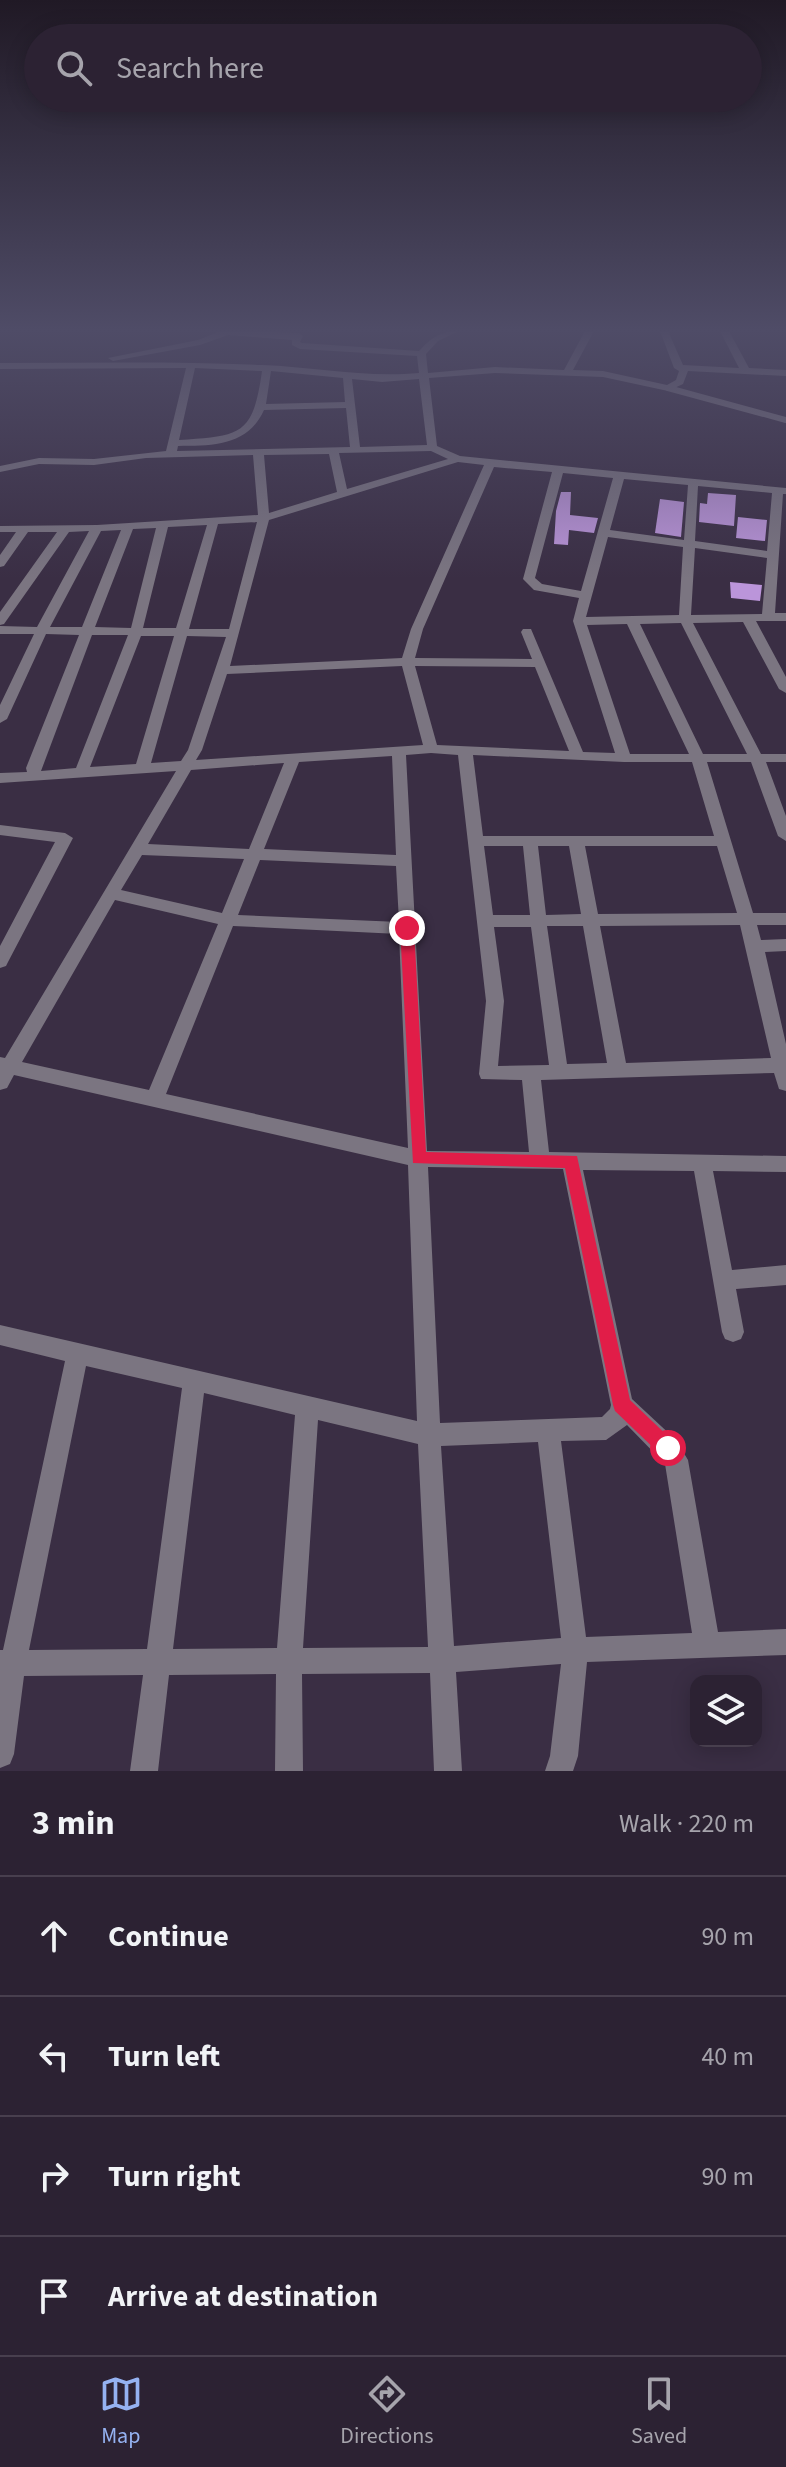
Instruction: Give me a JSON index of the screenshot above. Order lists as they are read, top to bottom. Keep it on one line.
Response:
{"page":{"search":"Search here","heading":["3 min","Walk · 220 m"],"list":[["Continue","90 m"],["Turn left","40 m"],["Turn right","90 m"],"Arrive at destination"],"nav":["Map","Directions","Saved"]}}
